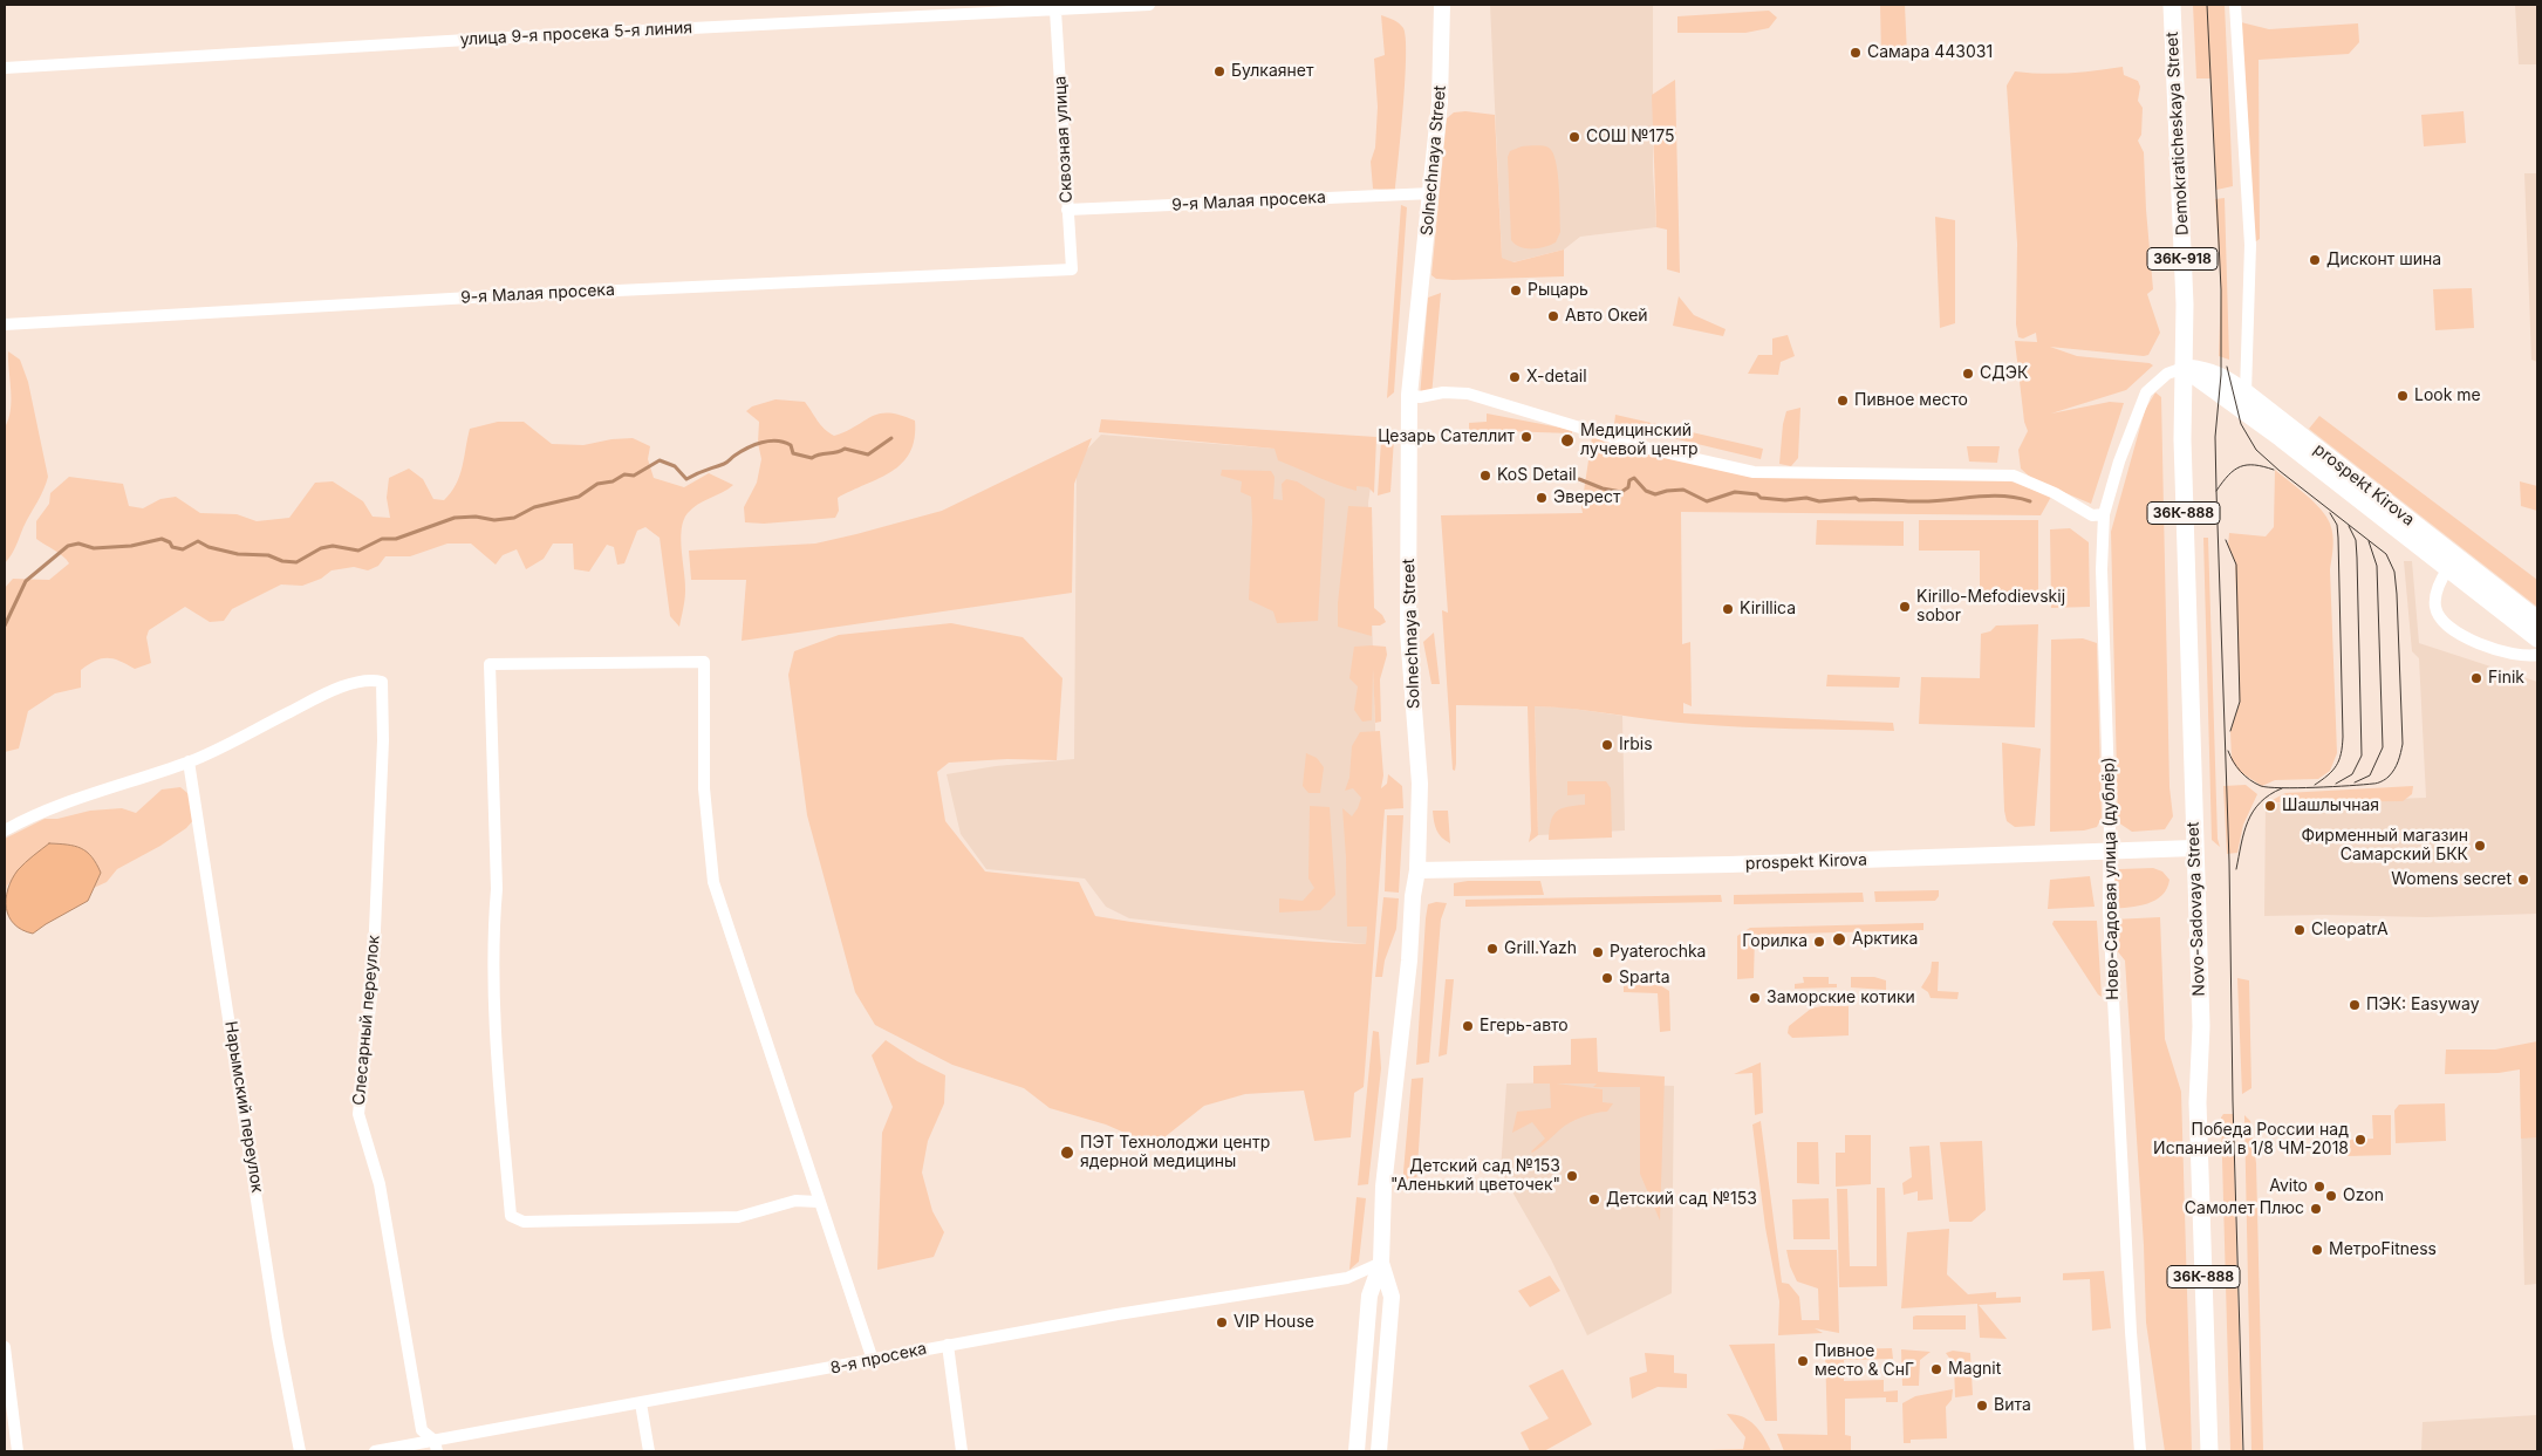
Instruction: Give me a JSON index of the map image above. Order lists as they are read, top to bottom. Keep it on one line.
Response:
{"streets":{"main road":["Demokraticheskaya Street","Solnechnaya Street","36К-918","prospekt Kirova","36К-888","Novo-Sadovaya Street"],"street":["улица 9-я просека 5-я линия","Сквозная улица","9-я Малая просека","Ново-Садовая улица (дублёр)","Слесарный переулок","Нарымский переулок","8-я просека"]},"crossings":[["улица 9-я просека 5-я линия","Сквозная улица"],["Demokraticheskaya Street","prospekt Kirova"],["Demokraticheskaya Street","Ново-Садовая улица (дублёр)"],["Demokraticheskaya Street","Novo-Sadovaya Street"],["Сквозная улица","9-я Малая просека"],["Solnechnaya Street","9-я Малая просека"],["Solnechnaya Street","prospekt Kirova"],["Solnechnaya Street","8-я просека"],["prospekt Kirova","Ново-Садовая улица (дублёр)"],["prospekt Kirova","Novo-Sadovaya Street"],["Ново-Садовая улица (дублёр)","Novo-Sadovaya Street"],["Слесарный переулок","Нарымский переулок"],["Слесарный переулок","8-я просека"]],"places":["Самара 443031","Булкаянет","СОШ №175","Дисконт шина","Рыцарь","Авто Окей","СДЭК","X-detail","Look me","Пивное место","Цезарь Сателлит","Медицинский лучевой центр","KoS Detail","Эверест","Kirillo-Mefodievskij sobor","Kirillica","Finik","Irbis","Шашлычная","Фирменный магазин Самарский БКК","Womens secret","CleopatrA","Арктика","Горилка","Grill.Yazh","Pyaterochka","Sparta","Заморские котики","ПЭК: Easyway","Егерь-авто","Победа России над Испанией в 1/8 ЧМ-2018","ПЭТ Технолоджи центр ядерной медицины","Детский сад №153 \"Аленький цветочек\"","Avito","Ozon","Детский сад №153","Самолет Плюс","МетроFitness","VIP House","Пивное место & СнГ","Magnit","Вита"]}
